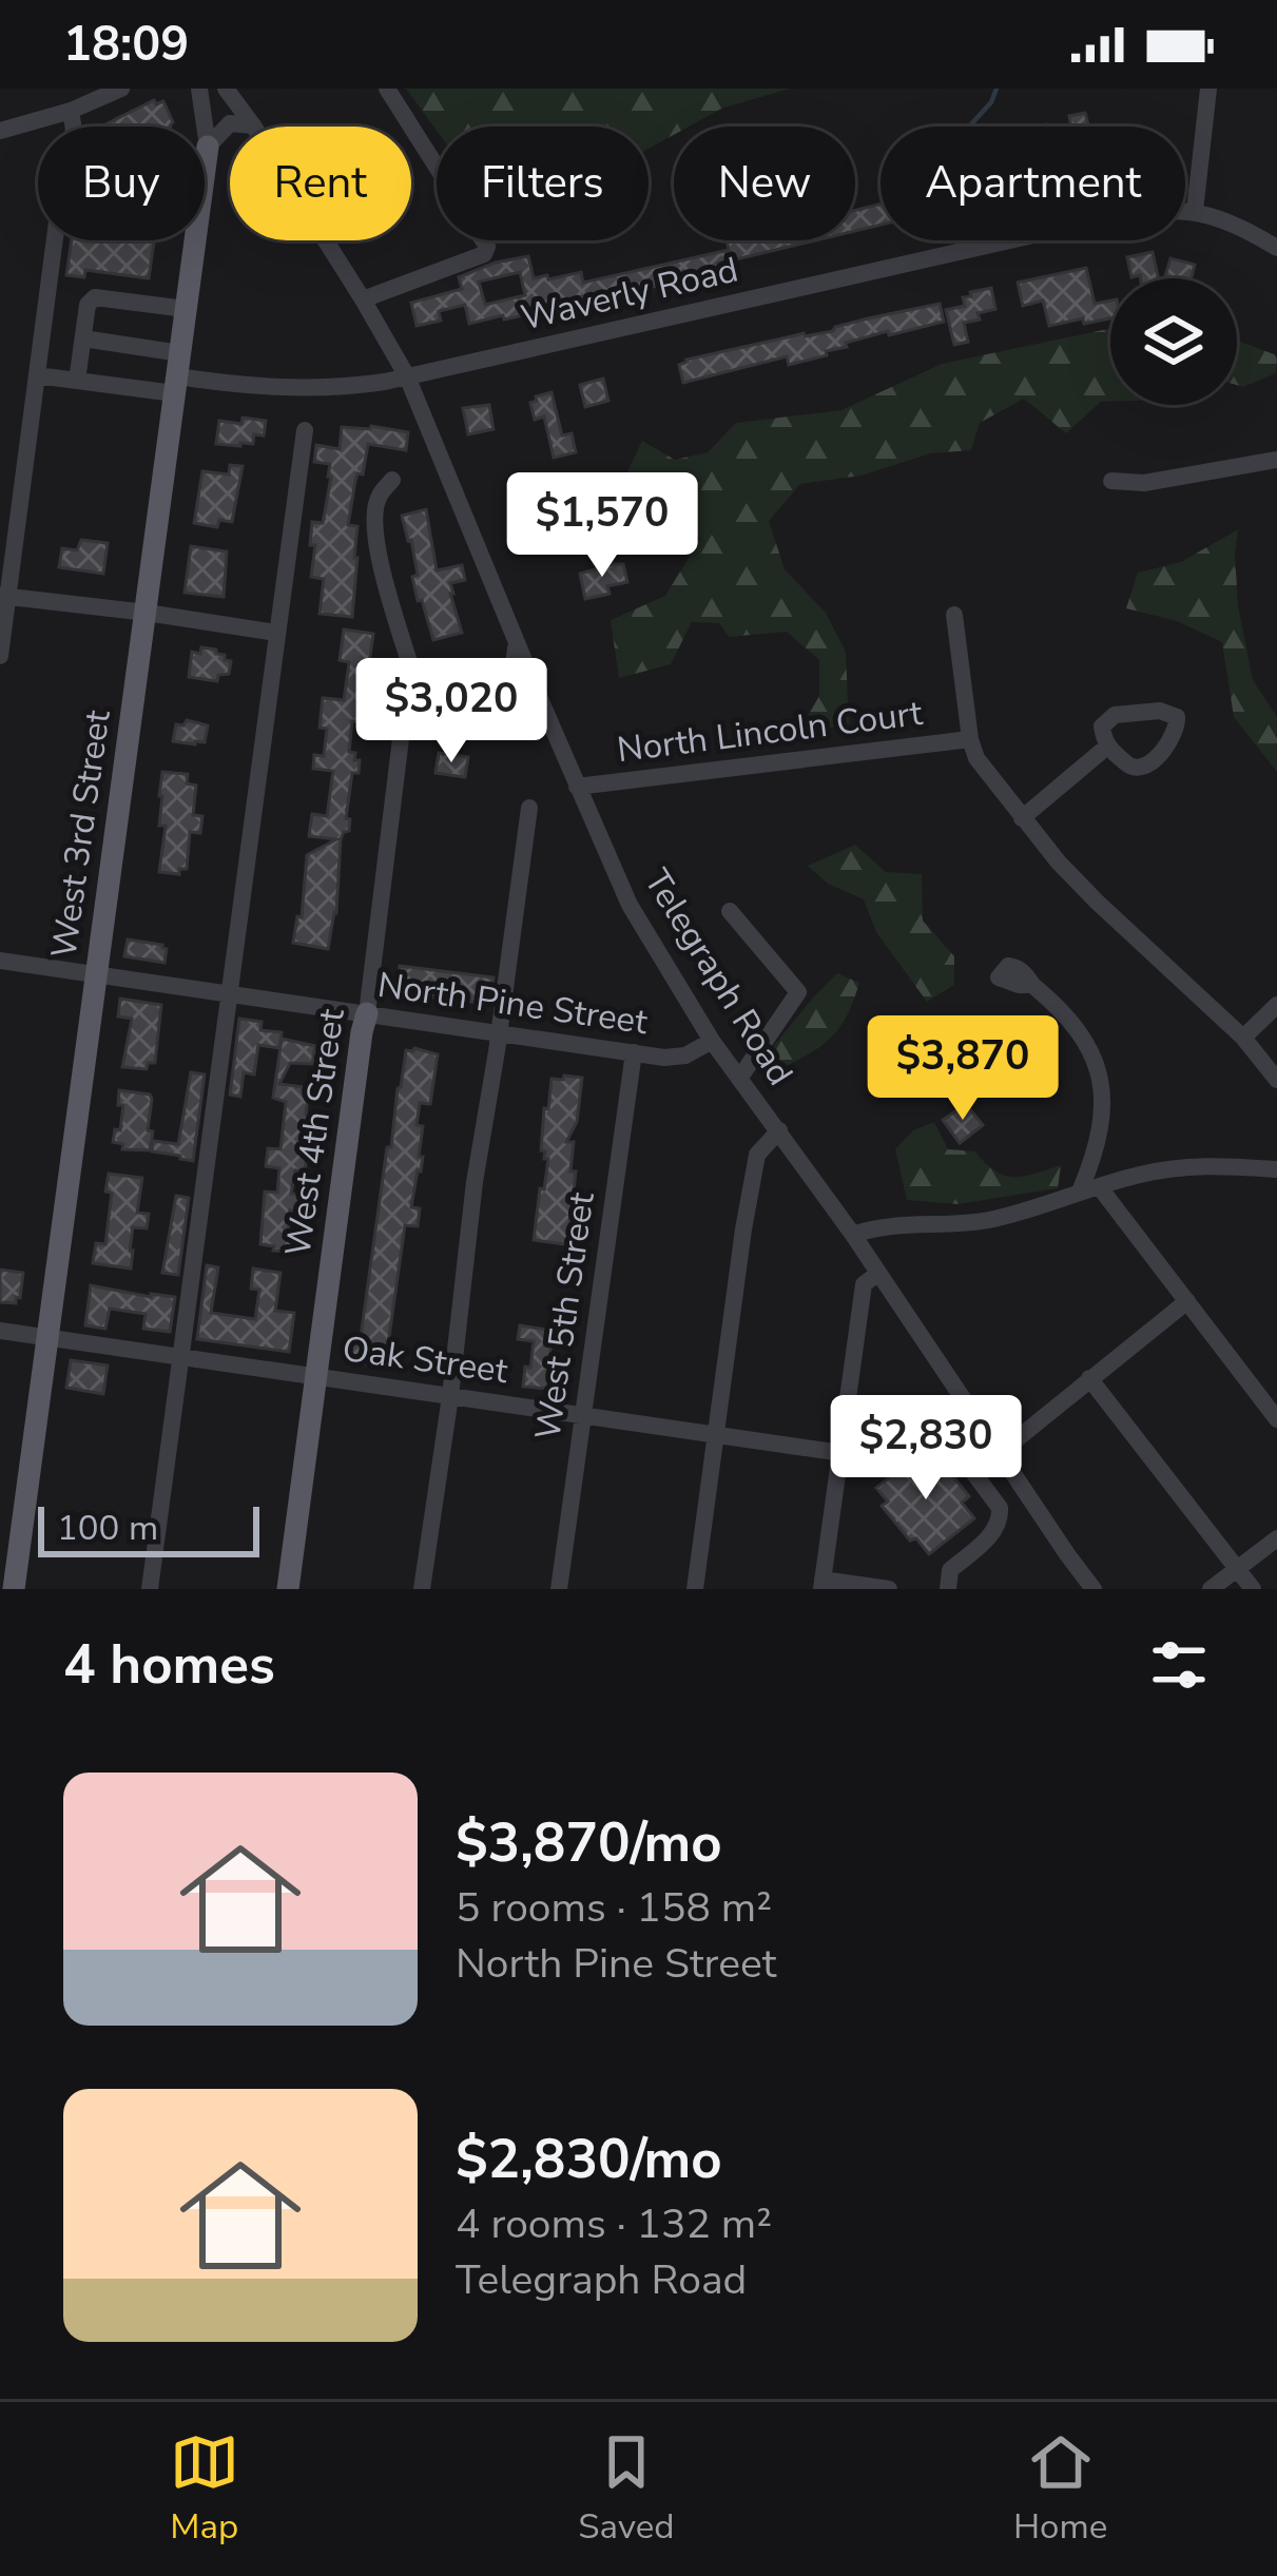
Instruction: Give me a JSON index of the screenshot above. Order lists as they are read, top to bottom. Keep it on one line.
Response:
{"streets":{"main road":["West 3rd Street","West 4th Street"],"street":["Waverly Road","North Lincoln Court","Telegraph Road","North Pine Street","West 5th Street","Oak Street"]},"crossings":[["Waverly Road","West 3rd Street"],["Waverly Road","Telegraph Road"],["North Lincoln Court","Telegraph Road"],["West 3rd Street","North Pine Street"],["West 3rd Street","Oak Street"],["Telegraph Road","North Pine Street"],["North Pine Street","West 4th Street"],["North Pine Street","West 5th Street"],["West 4th Street","Oak Street"],["West 5th Street","Oak Street"]],"scale_bar":"100 m","page":{"status":"18:09","chip":["Buy","Rent","Filters","New","Apartment"],"price":["$1,570","$3,020","$3,870","$2,830"],"scale":"100 m","heading":"4 homes","list":[{"name":"$3,870/mo","note":"5 rooms · 158 m² · North Pine Street"},{"name":"$2,830/mo","note":"4 rooms · 132 m² · Telegraph Road"}],"tabs":["Map","Saved","Home"]}}
